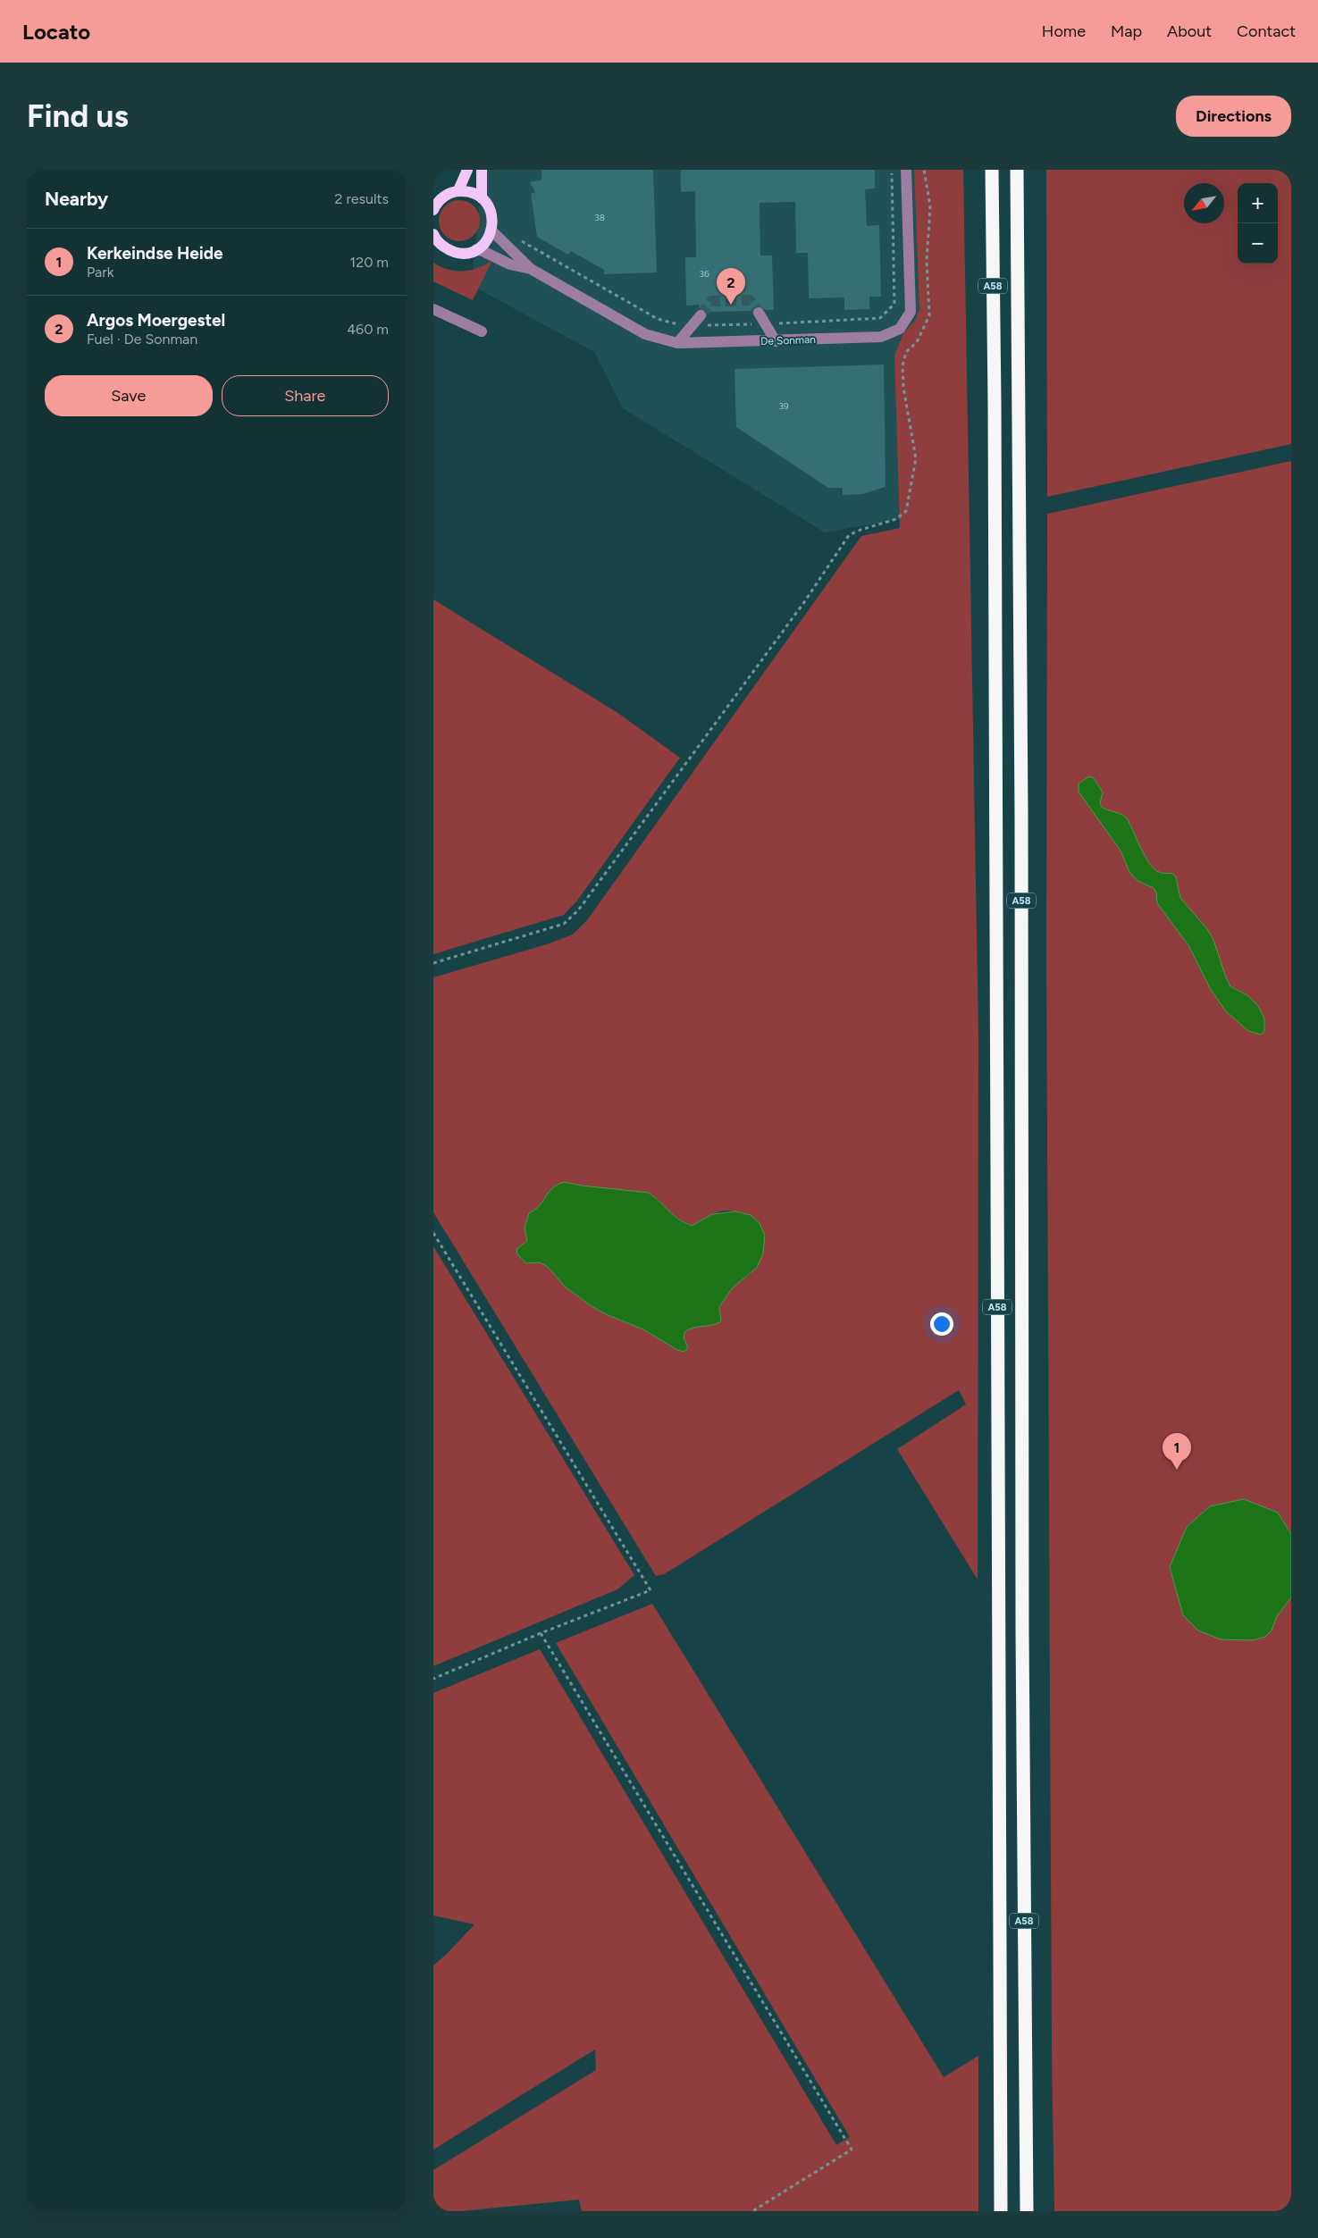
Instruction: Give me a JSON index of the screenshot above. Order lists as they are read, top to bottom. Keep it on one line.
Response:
{"streets":{"highway":["A58"],"street":["De Sonman"]},"house_numbers":["38","36","39"],"north":"bottom left","page":{"header":"Locato","nav":["Home","Map","About","Contact"],"buttons":["Directions",["Save","Share"]],"title":"Find us","heading":["Nearby","2 results"],"map_buttons":["+","−"],"list":[{"mark":"1","name":"Kerkeindse Heide","note":"Park","value":"120 m"},{"mark":"2","name":"Argos Moergestel","note":"Fuel · De Sonman","value":"460 m"}],"pins":["2","1"]}}
